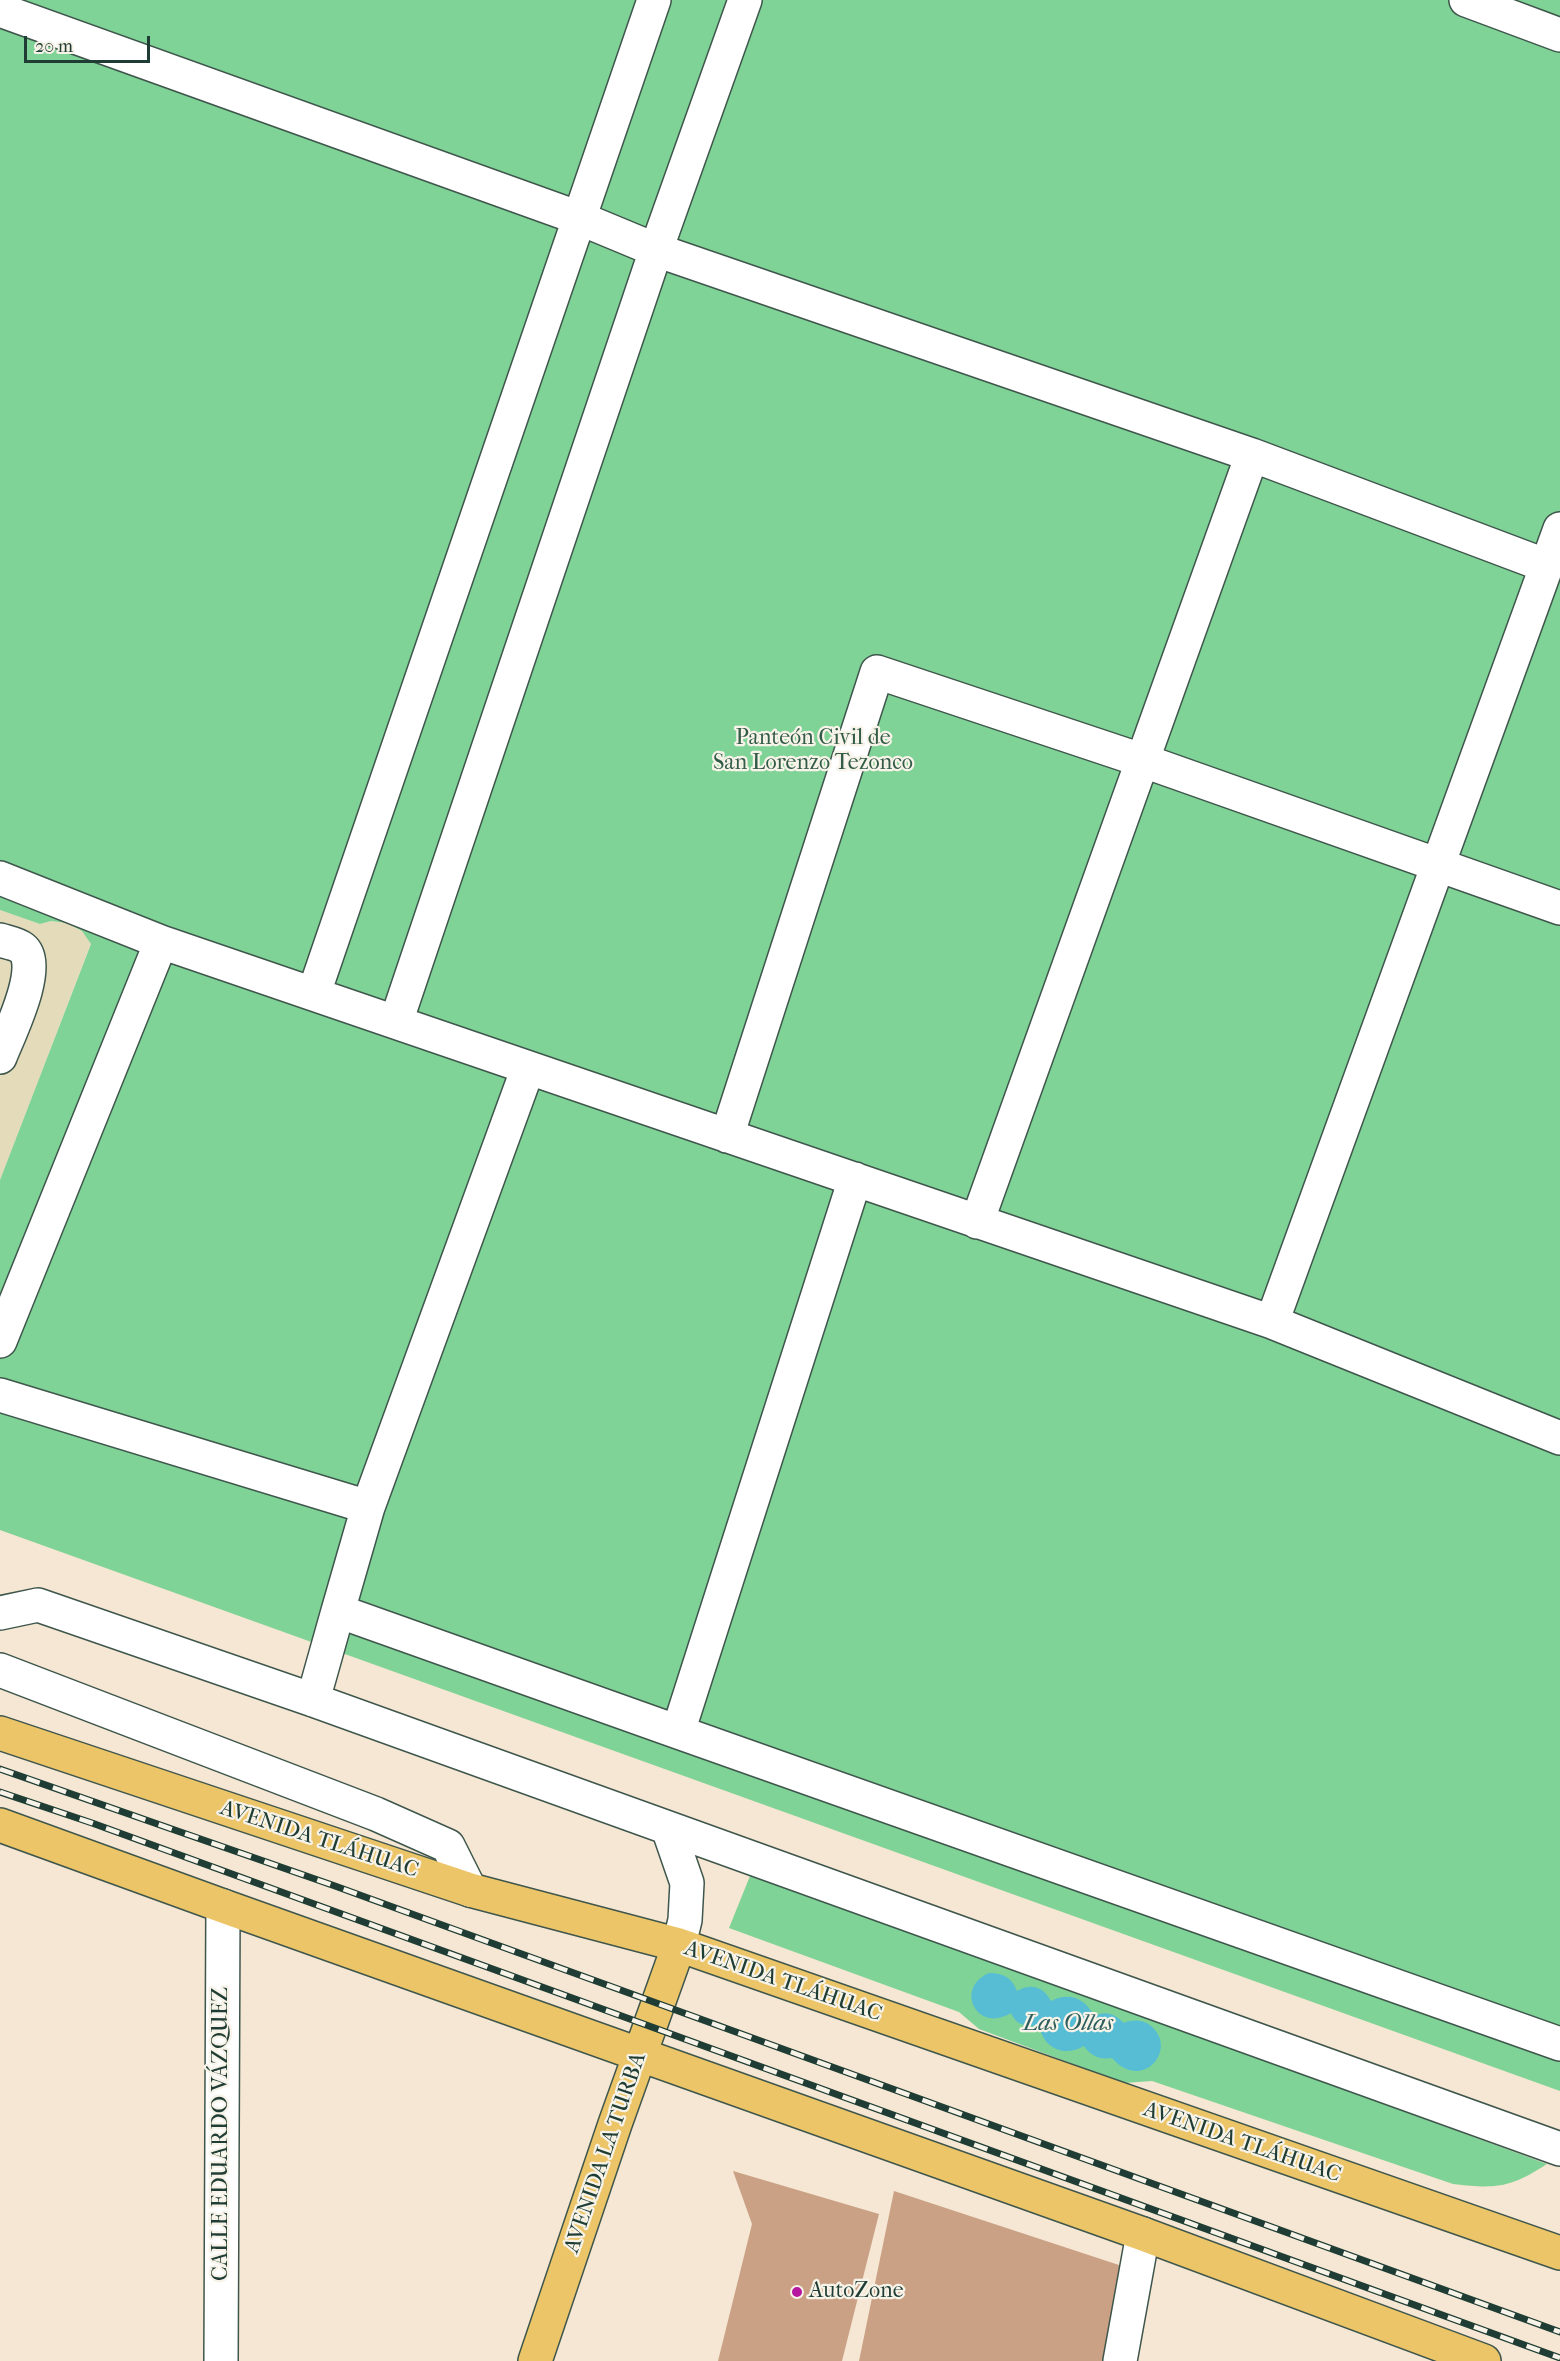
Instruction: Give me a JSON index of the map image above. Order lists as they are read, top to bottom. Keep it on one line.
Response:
{"streets":{"main road":["AVENIDA TLÁHUAC","AVENIDA LA TURBA"],"street":["CALLE EDUARDO VÁZQUEZ"]},"crossings":[["AVENIDA TLÁHUAC","AVENIDA LA TURBA"]],"water":["Las Ollas"],"parks":["Panteón Civil de San Lorenzo Tezonco"],"places":["AutoZone"],"scale_bar":"20 m"}
